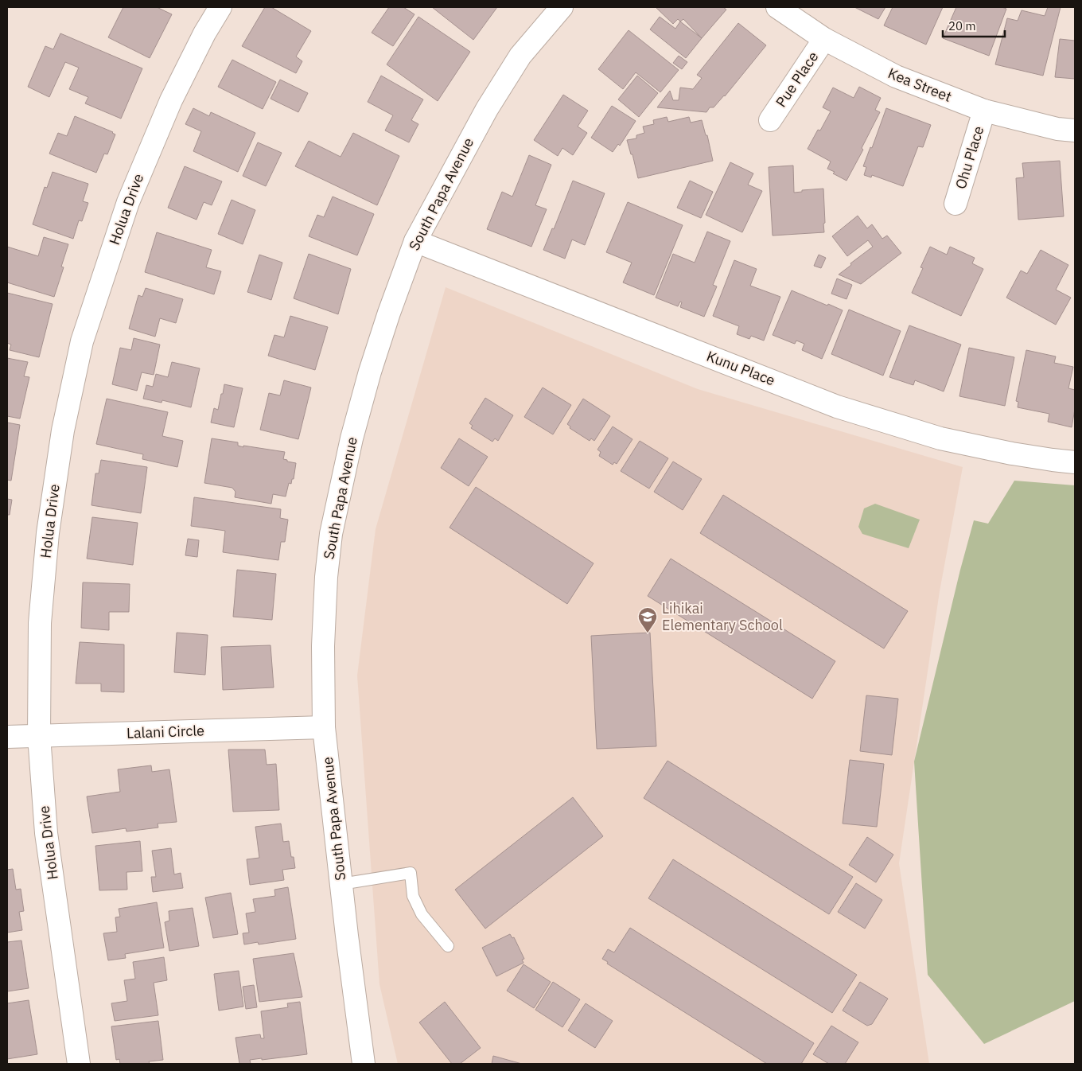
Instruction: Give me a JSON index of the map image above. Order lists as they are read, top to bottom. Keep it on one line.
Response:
{"streets":{"street":["Pue Place","Kea Street","Ohu Place","South Papa Avenue","Holua Drive","Kunu Place","Lalani Circle"]},"crossings":[["Pue Place","Kea Street"],["Kea Street","Ohu Place"],["South Papa Avenue","Kunu Place"],["South Papa Avenue","Lalani Circle"],["Holua Drive","Lalani Circle"]],"places":{"school or university":["Lihikai Elementary School"]},"scale_bar":"20 m"}
